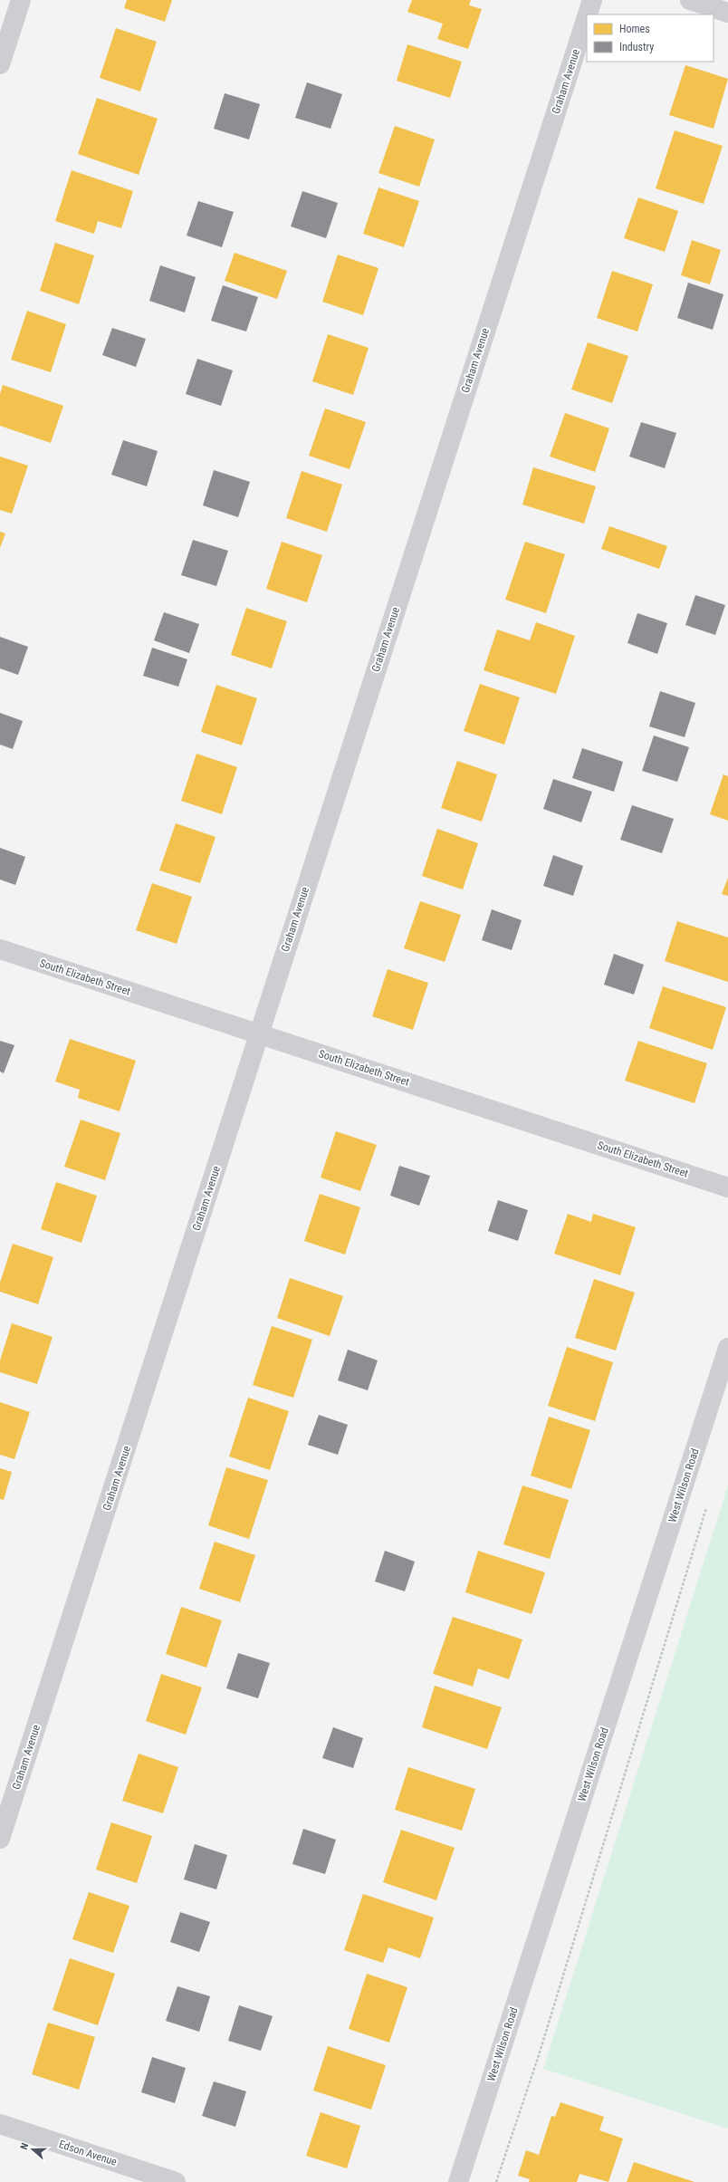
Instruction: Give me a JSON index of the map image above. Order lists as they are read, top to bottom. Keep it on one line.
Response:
{"streets":{"street":["Graham Avenue","South Elizabeth Street","West Wilson Road","Edson Avenue"]},"crossings":[["Graham Avenue","South Elizabeth Street"]],"legend":["Homes","Industry"],"north":"left"}
